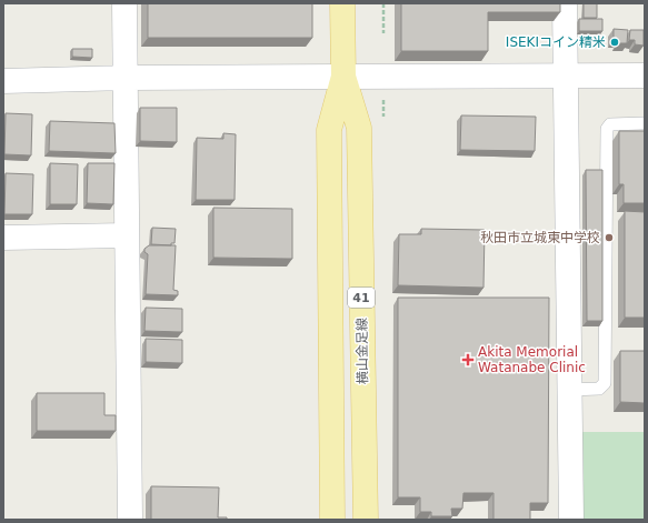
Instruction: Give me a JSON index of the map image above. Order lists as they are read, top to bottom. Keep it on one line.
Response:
{"streets":{"main road":["41","横山金足線"]},"places":{"other":["ISEKIコイン精米","秋田市立城東中学校"],"health":["Akita Memorial Watanabe Clinic"]}}
